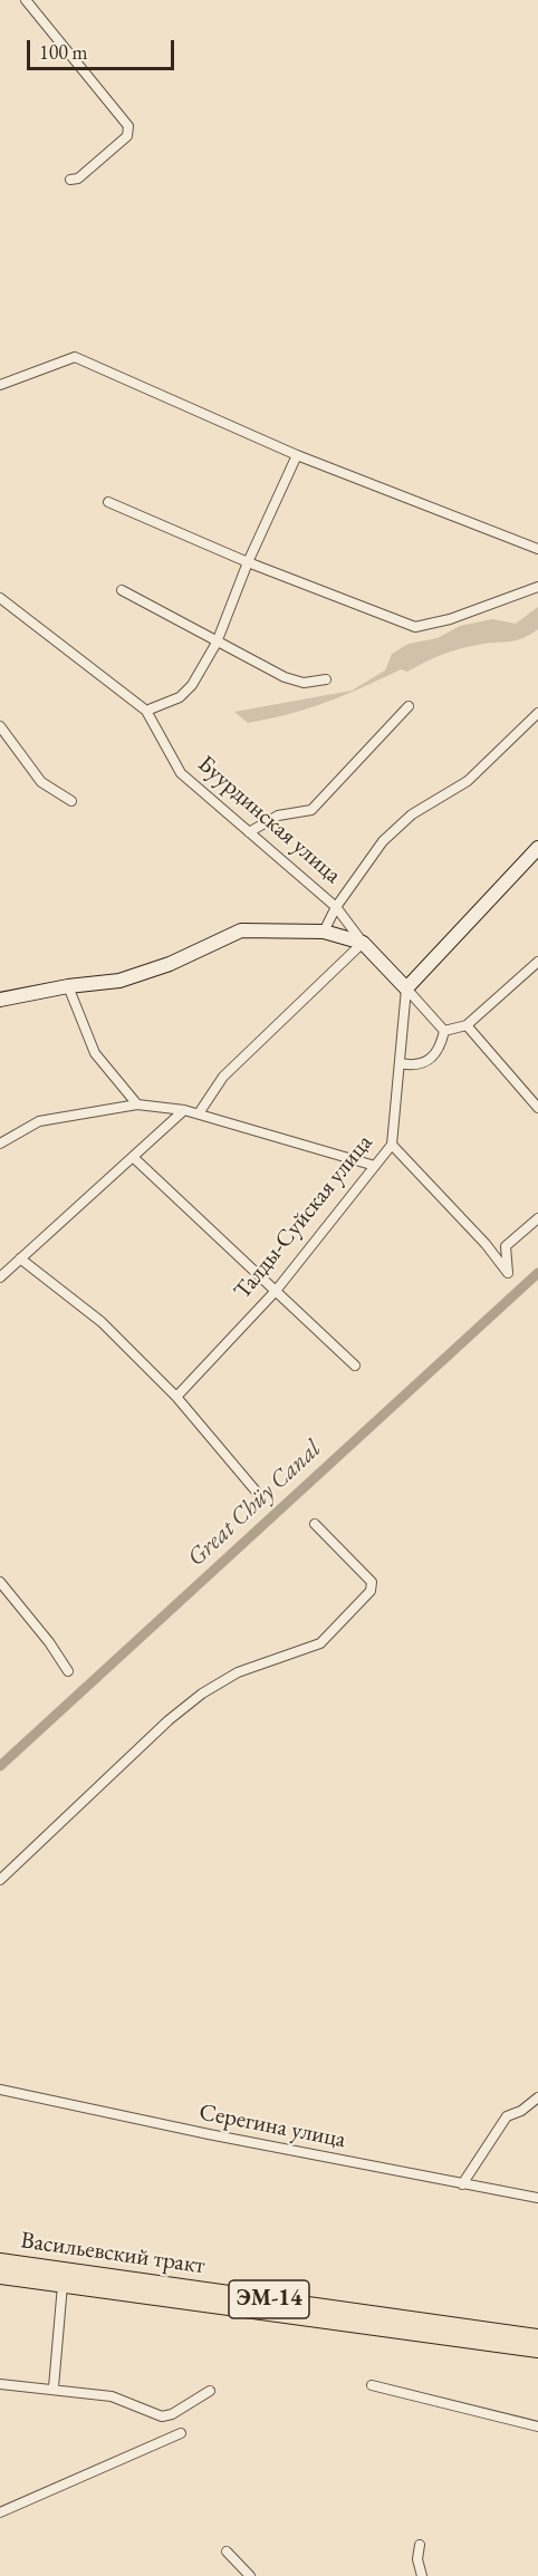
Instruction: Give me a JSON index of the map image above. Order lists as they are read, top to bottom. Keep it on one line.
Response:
{"streets":{"main road":["Васильевский тракт","ЭМ-14"],"street":["Буурдинская улица","Талды-Суйская улица","Серегина улица"]},"crossings":[["Буурдинская улица","Талды-Суйская улица"]],"water":["Great Chüy Canal"],"scale_bar":"100 m"}
